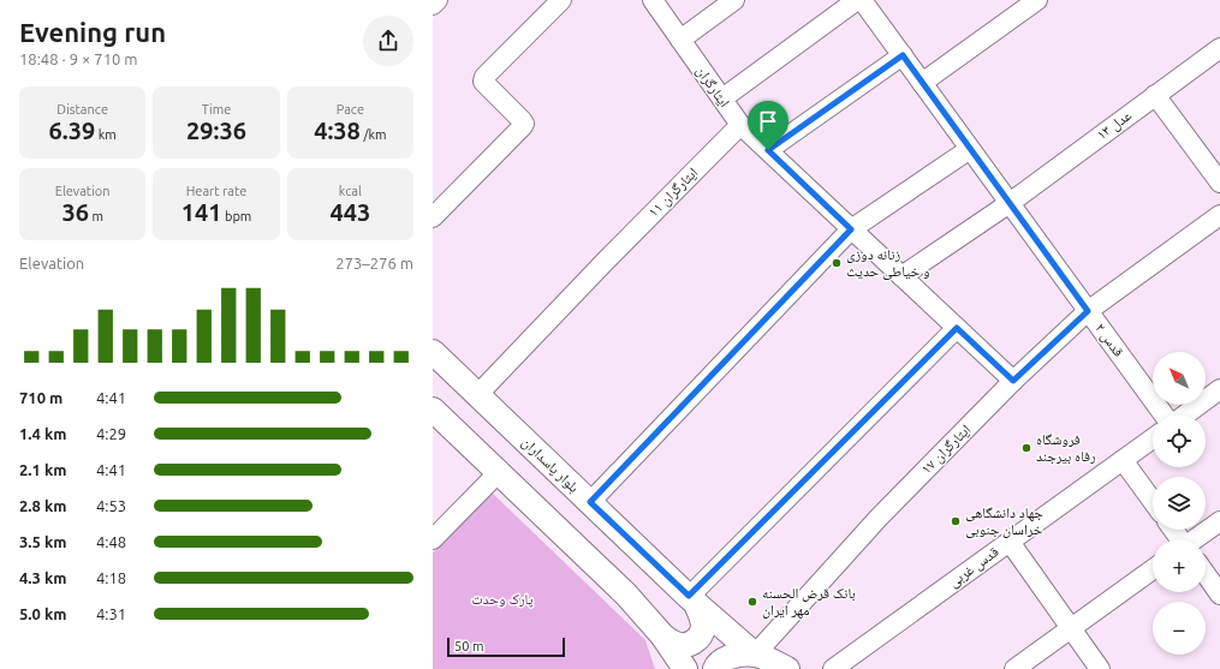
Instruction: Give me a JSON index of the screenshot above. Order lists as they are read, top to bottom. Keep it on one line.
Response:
{"streets":{"main road":["بلوار پاسداران"],"street":["ایثارگران","عدل ۱۳","ایثارگران ۱۱","قدس ۲","ایثارگران ۱۷","قدس غربی"]},"crossings":[["ایثارگران","عدل ۱۳"],["ایثارگران","ایثارگران ۱۱"],["ایثارگران","ایثارگران ۱۷"],["عدل ۱۳","قدس ۲"],["ایثارگران ۱۱","بلوار پاسداران"],["قدس ۲","ایثارگران ۱۷"],["ایثارگران ۱۷","بلوار پاسداران"]],"parks":["پارک وحدت"],"places":["زنانه دوزی و خیاطی حدیث","فروشگاه رفاه بیرجند","جهاد دانشگاهی خراسان جنوبی","بانک قرض الحسنه مهر ایران"],"scale_bar":"50 m","north":"top left","page":{"heading":["Evening run","18:48 · 9 × 710 m"],"stats":[["Distance","6.39 km"],["Time","29:36"],["Pace","4:38 /km"],["Elevation","36 m"],["Heart rate","141 bpm"],["kcal","443"]],"chart":["Elevation","273–276 m"],"map_buttons":["+","−"],"list":[{"name":"710 m","note":"4:41"},{"name":"1.4 km","note":"4:29"},{"name":"2.1 km","note":"4:41"},{"name":"2.8 km","note":"4:53"},{"name":"3.5 km","note":"4:48"},{"name":"4.3 km","note":"4:18"},{"name":"5.0 km","note":"4:31"}],"scale":"50 m"}}
